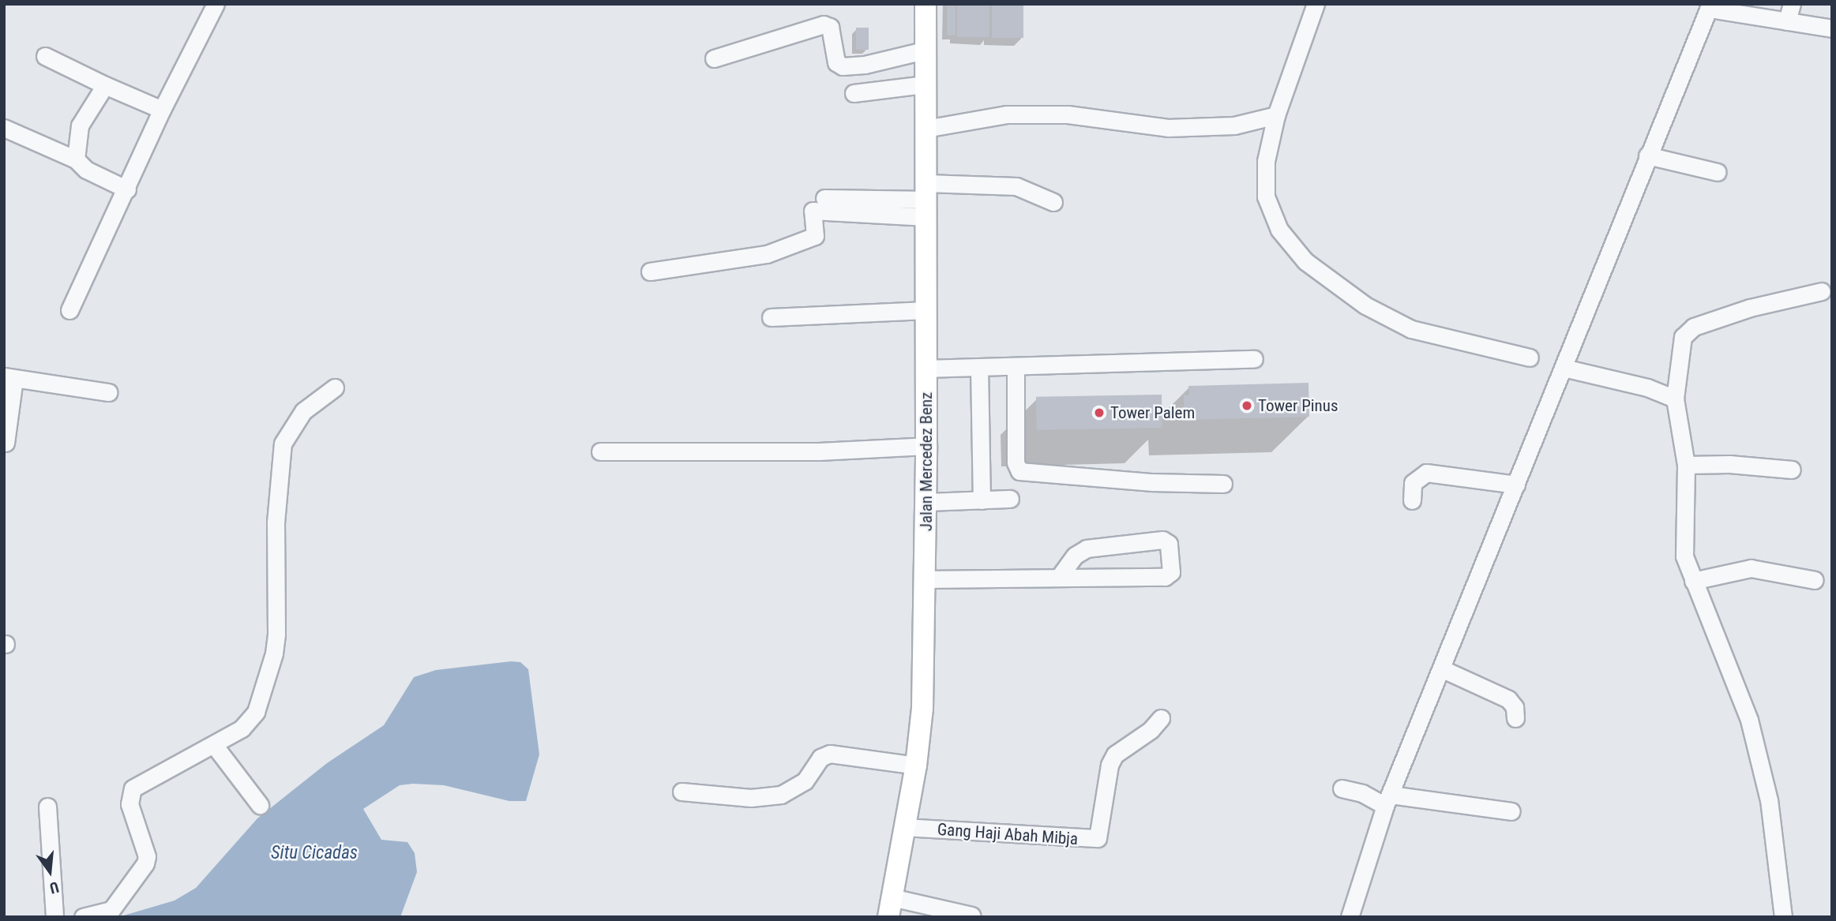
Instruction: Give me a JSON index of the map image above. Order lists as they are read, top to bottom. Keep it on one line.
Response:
{"streets":{"main road":["Jalan Mercedez Benz"],"street":["Gang Haji Abah Mibja"]},"crossings":[["Jalan Mercedez Benz","Gang Haji Abah Mibja"]],"water":["Situ Cicadas"],"places":["Tower Pinus","Tower Palem"],"north":"bottom"}
